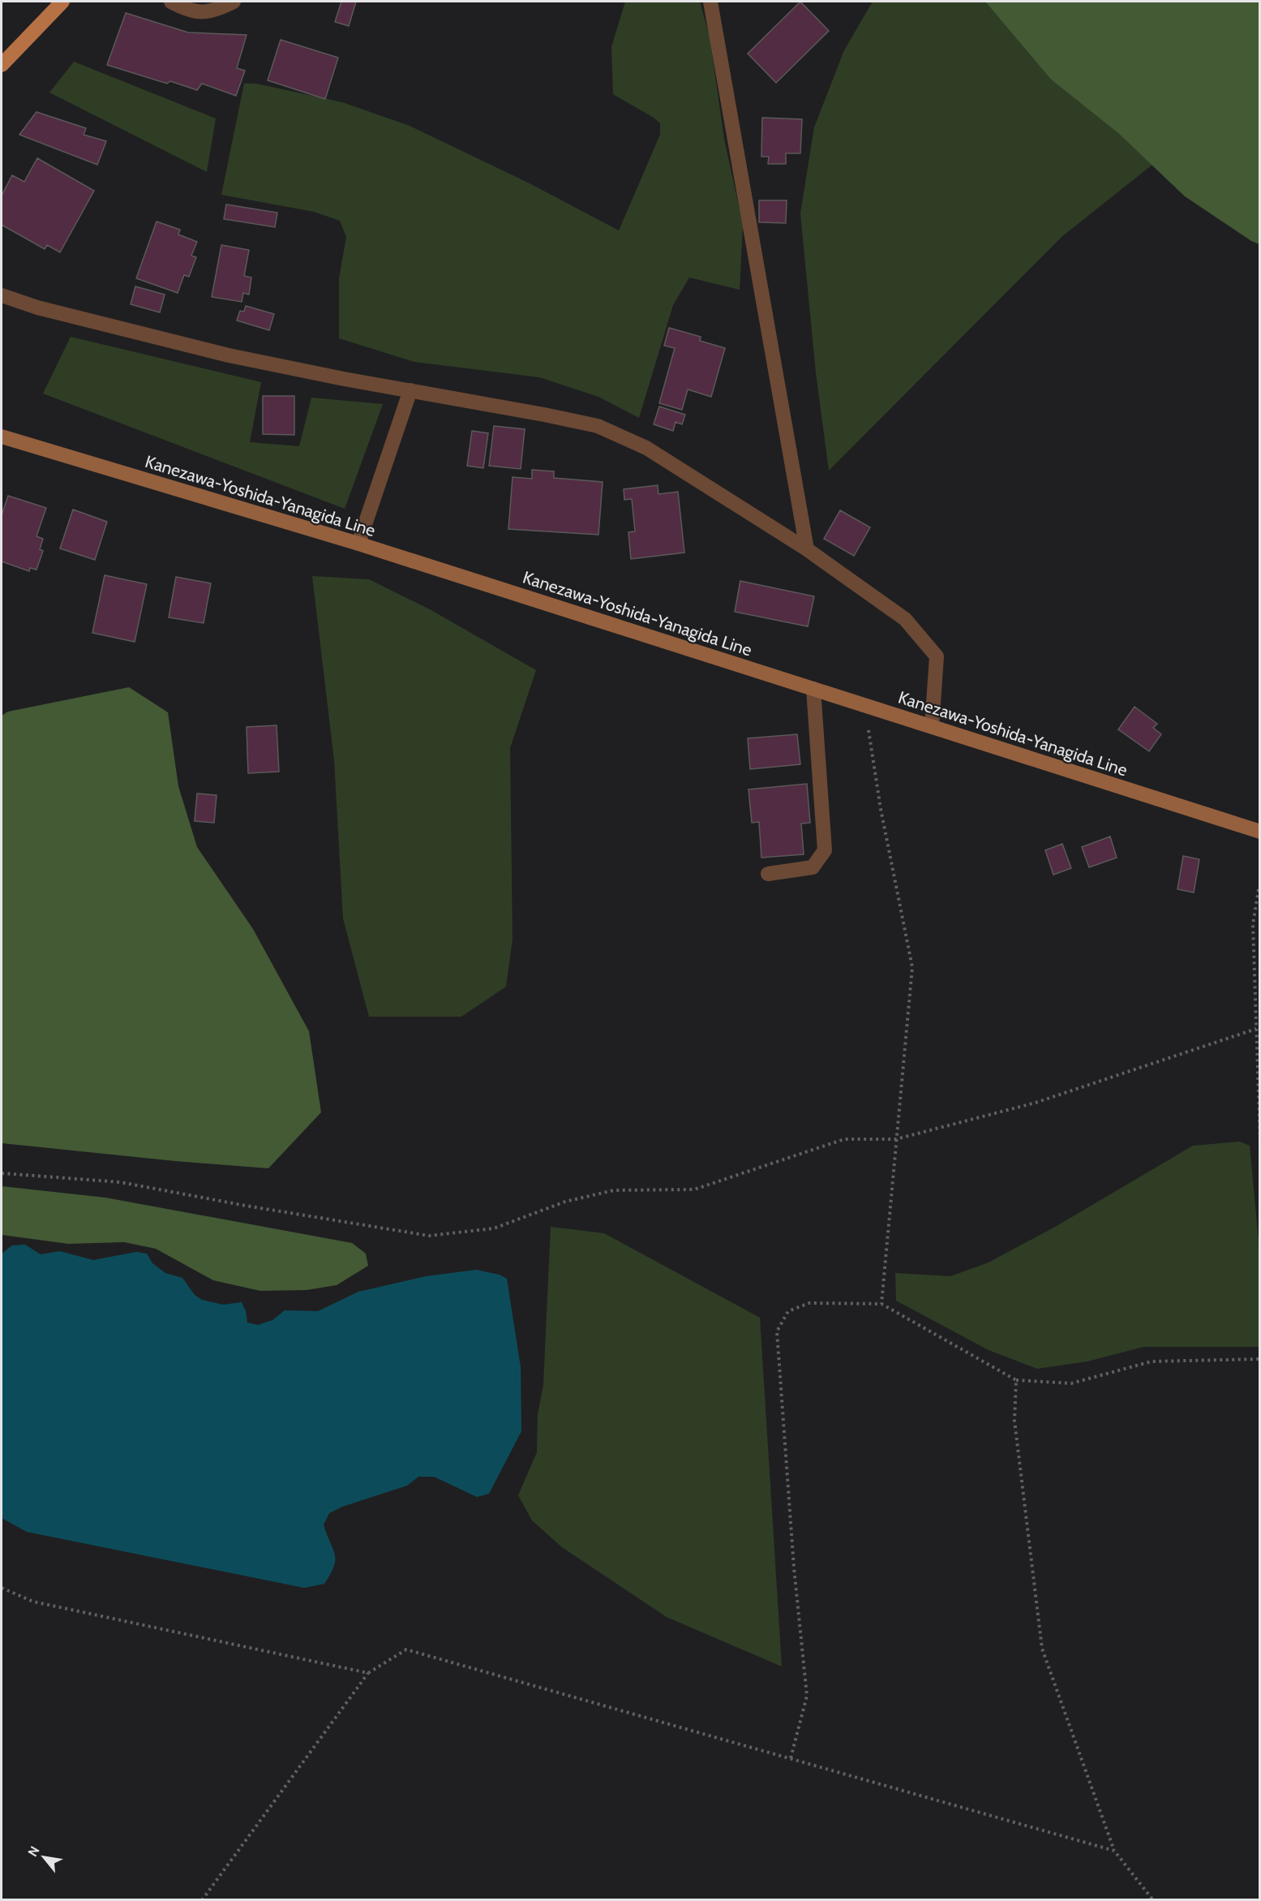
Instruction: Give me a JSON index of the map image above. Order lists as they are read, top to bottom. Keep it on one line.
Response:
{"streets":{"main road":["Kanezawa-Yoshida-Yanagida Line"]},"north":"top left"}
